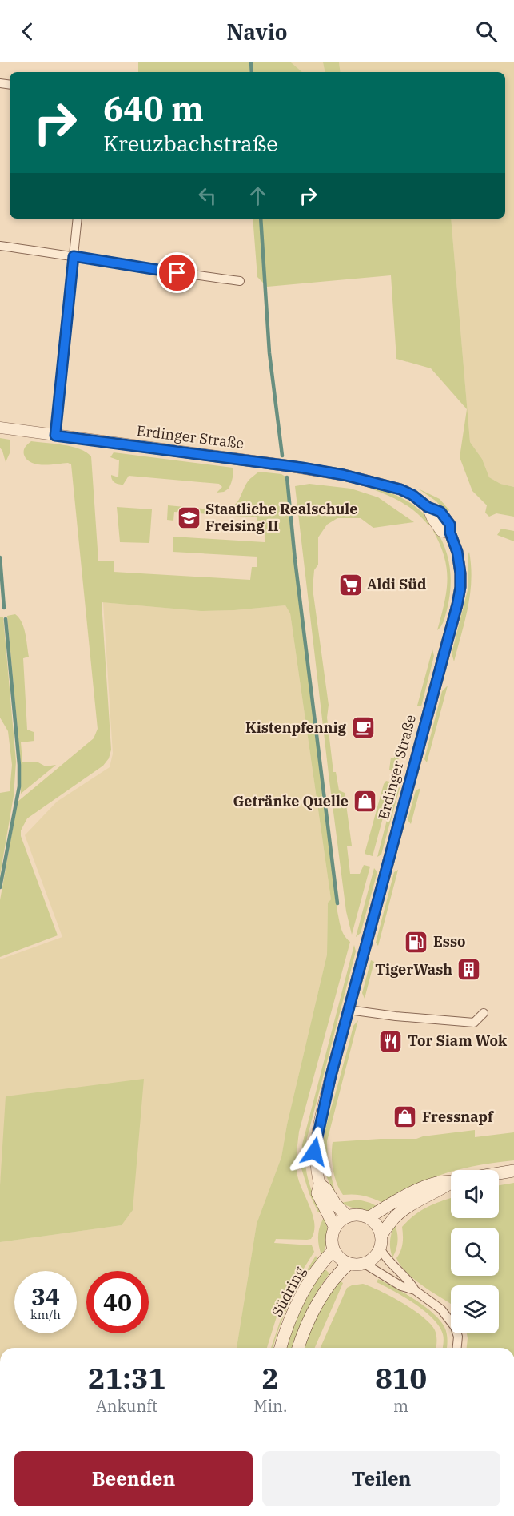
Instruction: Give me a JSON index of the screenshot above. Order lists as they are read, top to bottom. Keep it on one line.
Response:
{"streets":{"main road":["Erdinger Straße","Südring"]},"crossings":[["Erdinger Straße","Südring"]],"places":{"school or university":["Staatliche Realschule Freising II"],"supermarket":["Aldi Süd"],"cafe":["Kistenpfennig"],"shop":["Getränke Quelle","Fressnapf"],"fuel station":["Esso"],"building":["TigerWash"],"restaurant":["Tor Siam Wok"]},"page":{"header":"Navio","turn":["640 m","Kreuzbachstraße"],"speed":"34 km/h","limit":"40","eta":["21:31","Ankunft","2","Min.","810","m"],"buttons":["Beenden","Teilen"]}}
